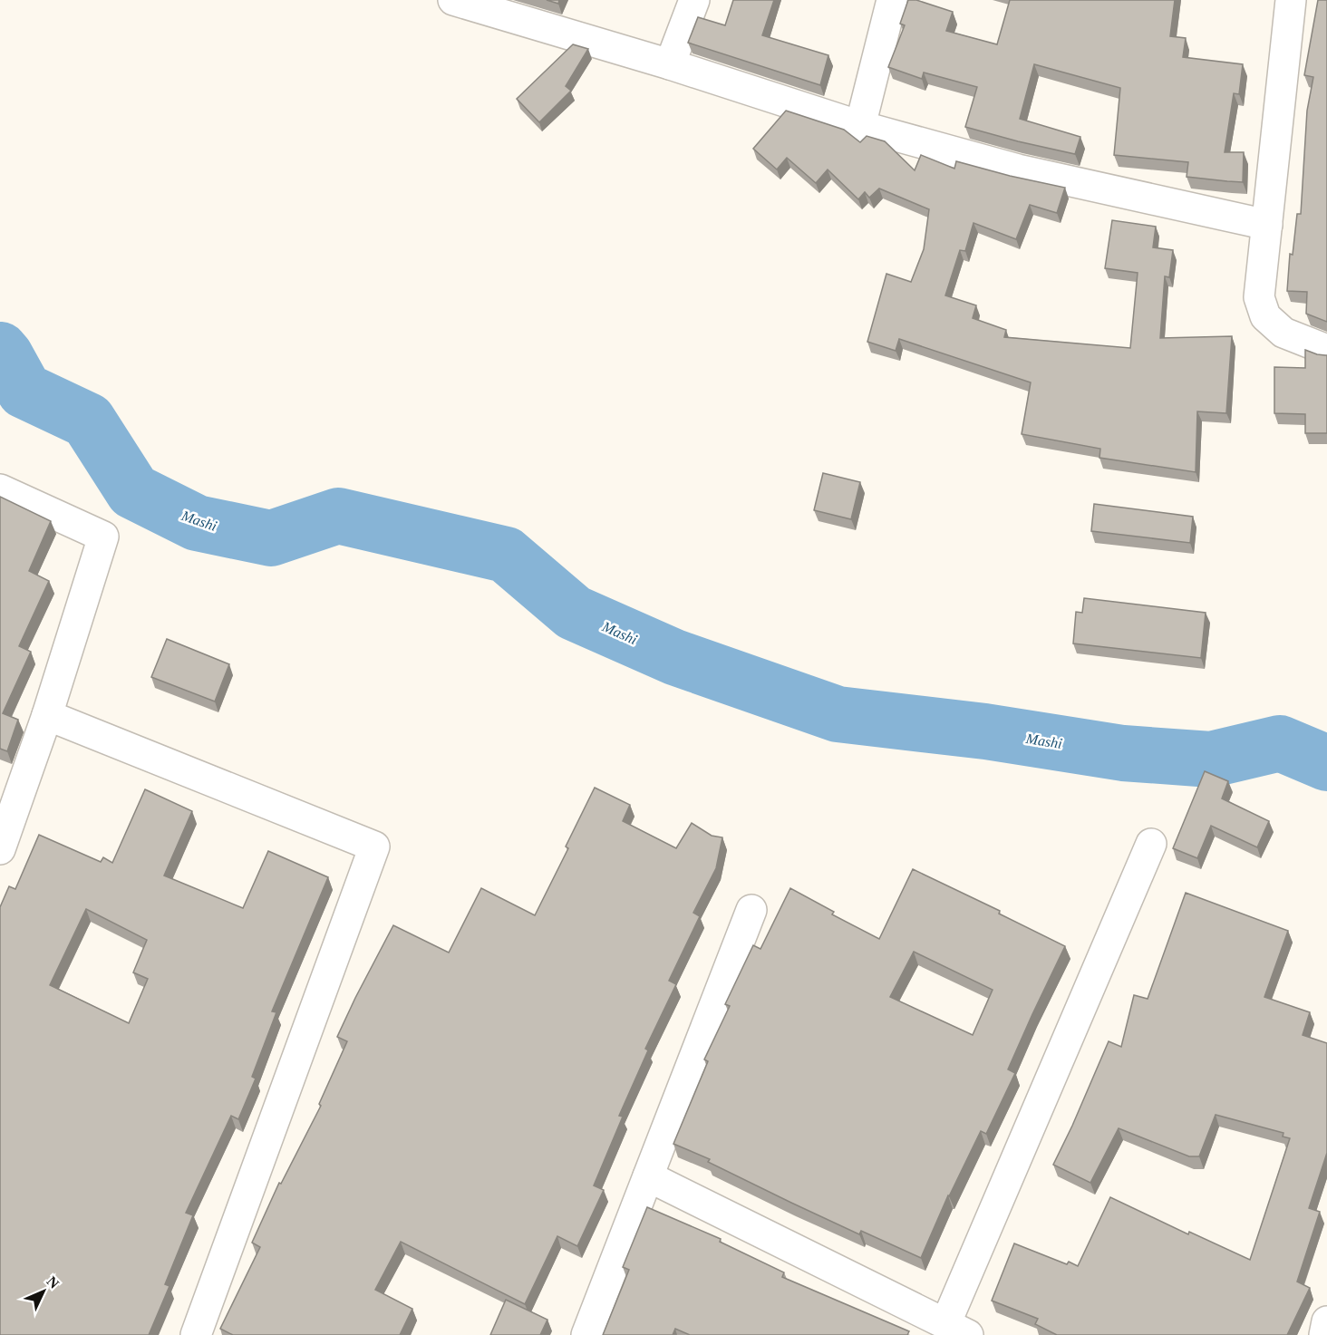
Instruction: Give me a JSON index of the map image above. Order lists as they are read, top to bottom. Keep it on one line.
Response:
{"water":["Mashi"],"north":"top right"}
